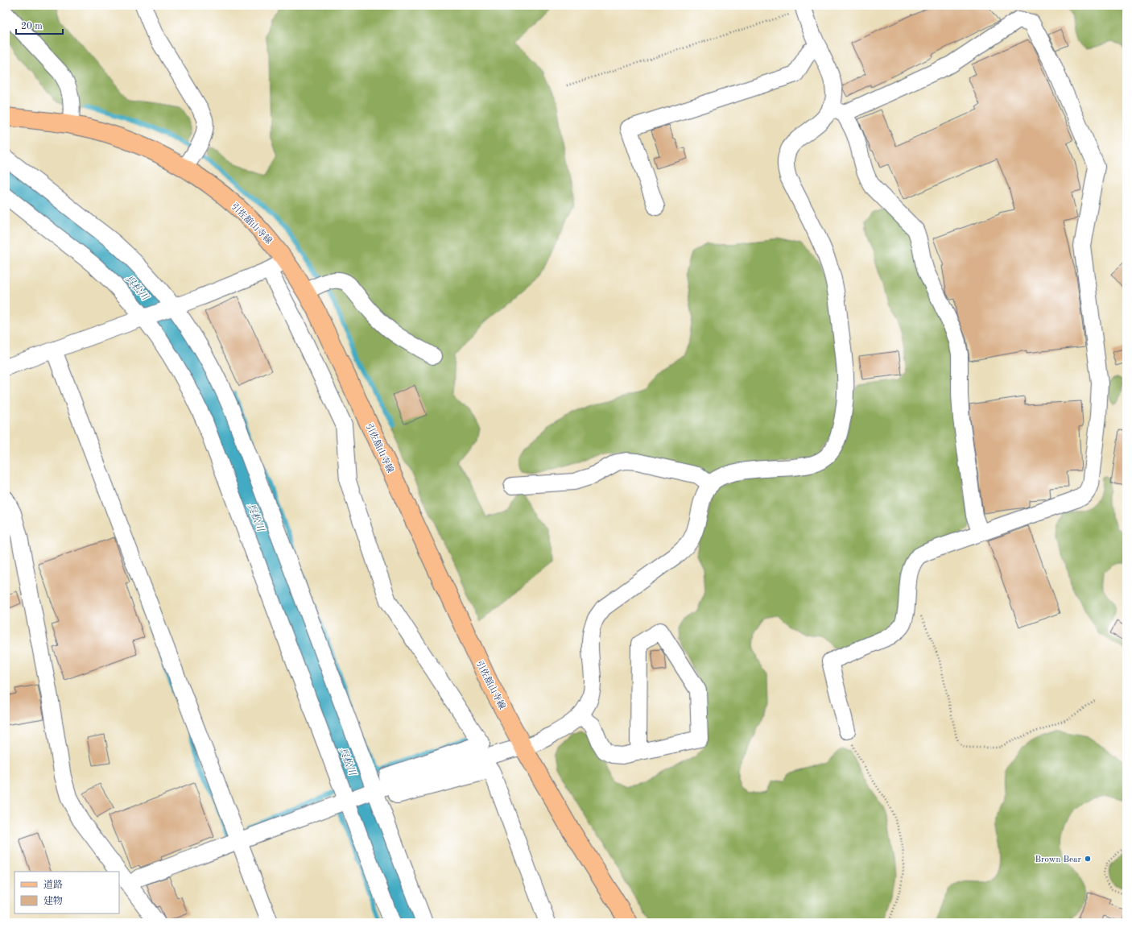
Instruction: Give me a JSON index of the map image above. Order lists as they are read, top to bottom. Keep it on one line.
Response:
{"streets":{"main road":["引佐舘山寺線"]},"water":["呉松川"],"places":["Brown Bear"],"legend":["道路","建物"],"scale_bar":"20 m"}
